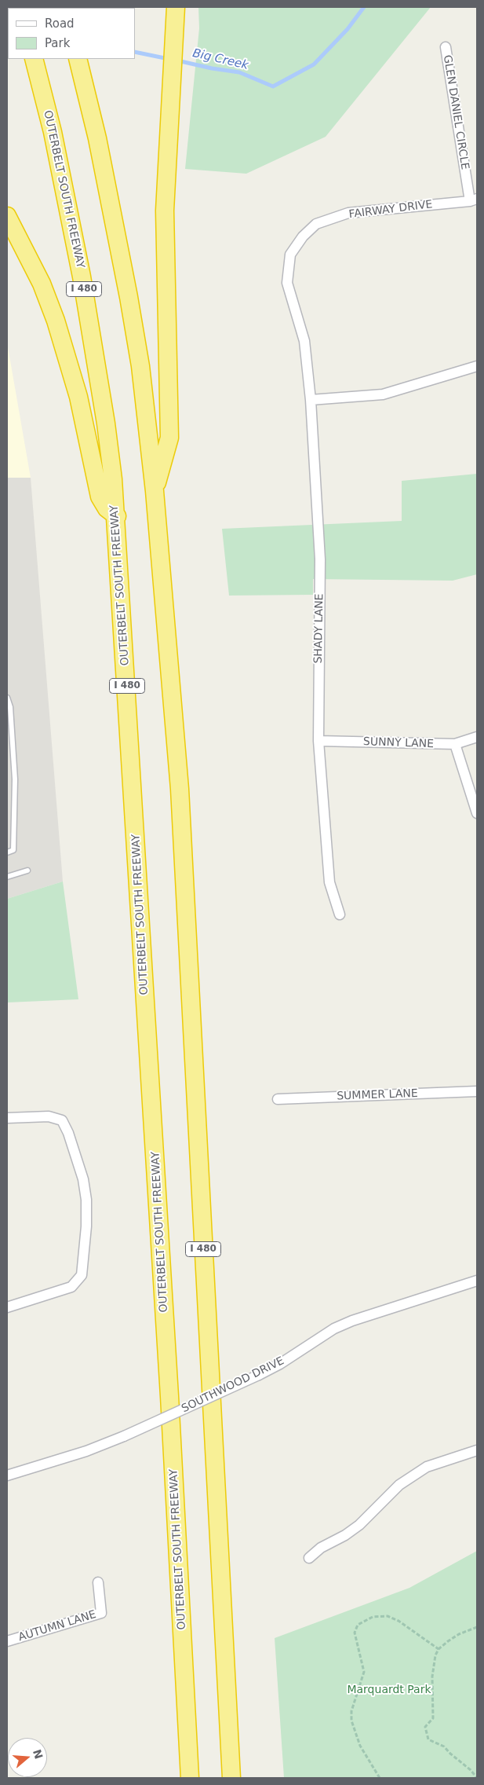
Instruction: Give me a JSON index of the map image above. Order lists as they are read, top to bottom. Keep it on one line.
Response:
{"streets":{"highway":["OUTERBELT SOUTH FREEWAY","I 480"],"street":["GLEN DANIEL CIRCLE","FAIRWAY DRIVE","SHADY LANE","SUNNY LANE","SUMMER LANE","SOUTHWOOD DRIVE","AUTUMN LANE"]},"crossings":[["GLEN DANIEL CIRCLE","FAIRWAY DRIVE"],["FAIRWAY DRIVE","SHADY LANE"],["SHADY LANE","SUNNY LANE"]],"water":["Big Creek"],"parks":["Marquardt Park"],"legend":["Road","Park"],"north":"right"}
